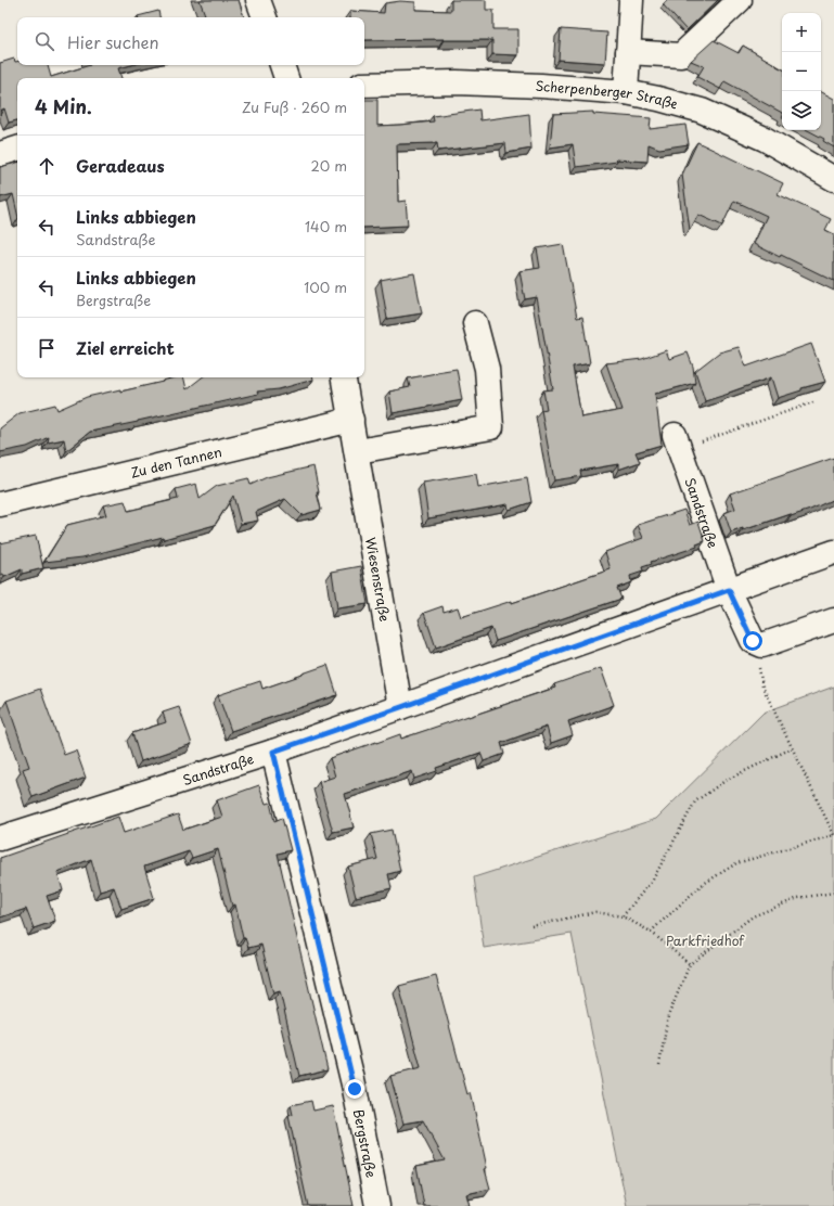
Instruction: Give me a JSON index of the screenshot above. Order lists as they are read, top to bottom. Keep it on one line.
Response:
{"streets":{"street":["Scherpenberger Straße","Zu den Tannen","Sandstraße","Wiesenstraße","Bergstraße"]},"crossings":[["Zu den Tannen","Wiesenstraße"],["Sandstraße","Wiesenstraße"],["Sandstraße","Bergstraße"]],"parks":["Parkfriedhof"],"page":{"map_buttons":["+","−"],"search":"Hier suchen","heading":["4 Min.","Zu Fuß · 260 m"],"list":[["Geradeaus","20 m"],["Links abbiegen","Sandstraße","140 m"],["Links abbiegen","Bergstraße","100 m"],"Ziel erreicht"]}}
